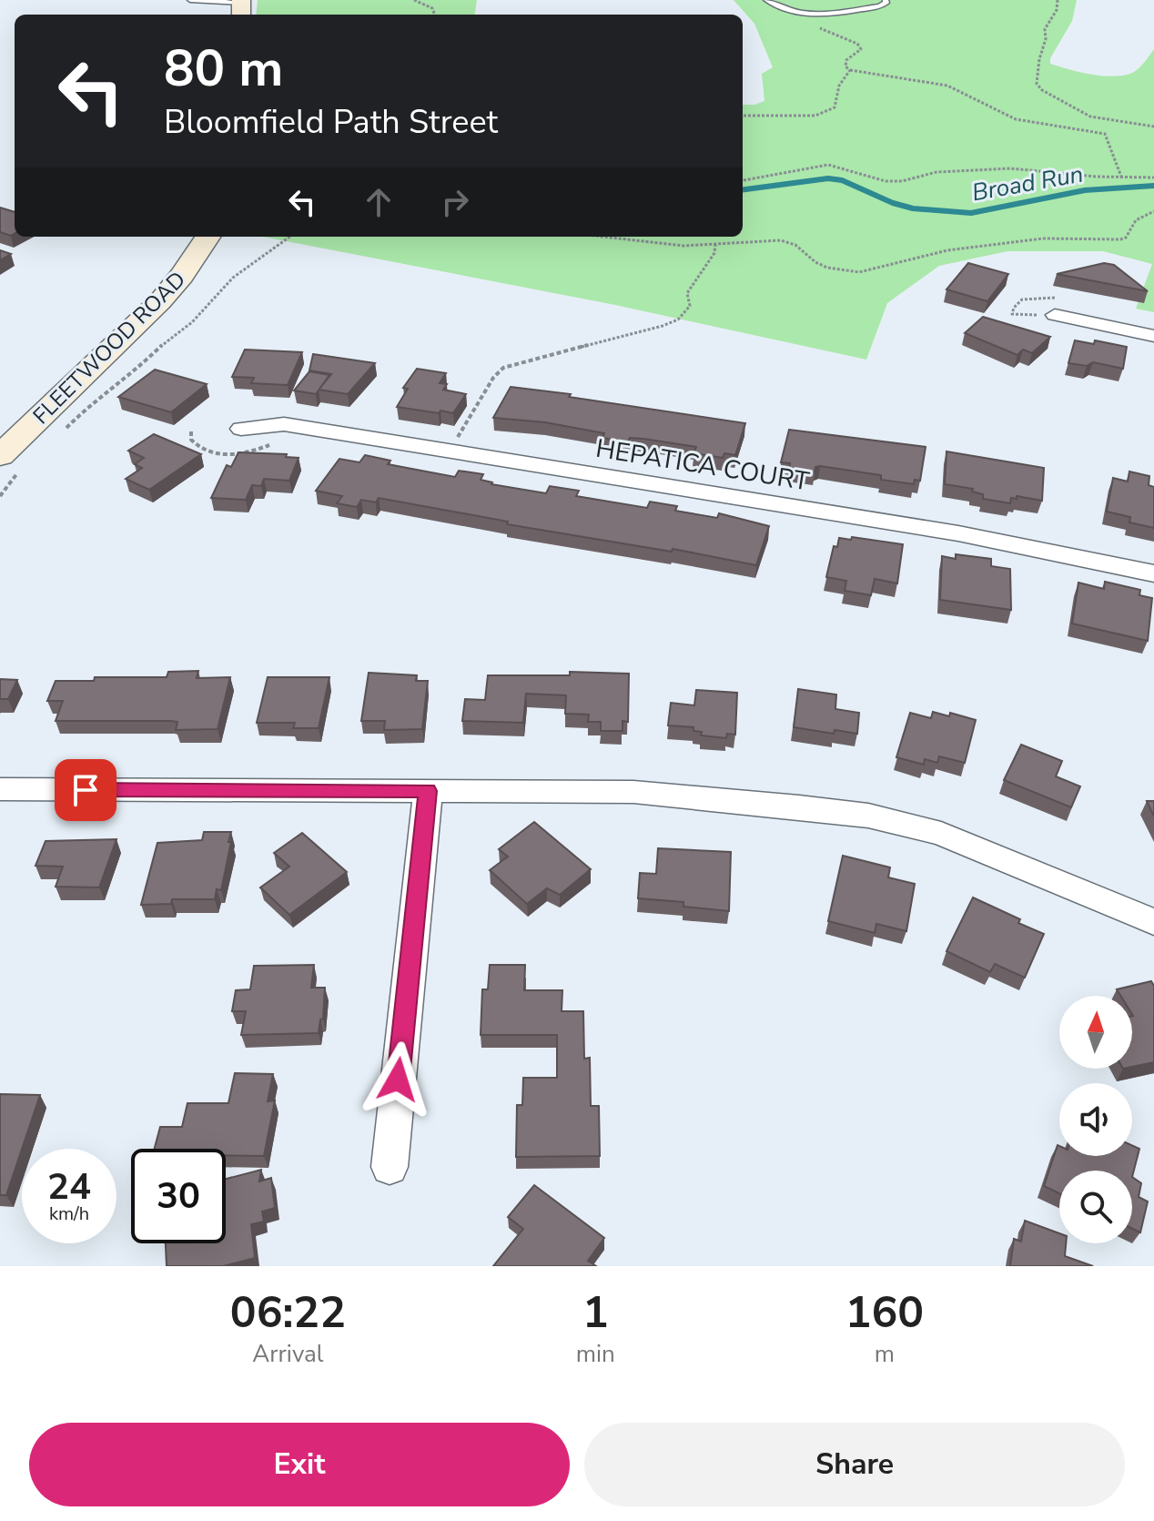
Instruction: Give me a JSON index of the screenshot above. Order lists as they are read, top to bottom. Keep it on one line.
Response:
{"streets":{"main road":["FLEETWOOD ROAD"],"street":["HEPATICA COURT"]},"water":["Broad Run"],"north":"top","page":{"turn":["80 m","Bloomfield Path Street"],"speed":"24 km/h","limit":"30","eta":["06:22","Arrival","1","min","160","m"],"buttons":["Exit","Share"]}}
